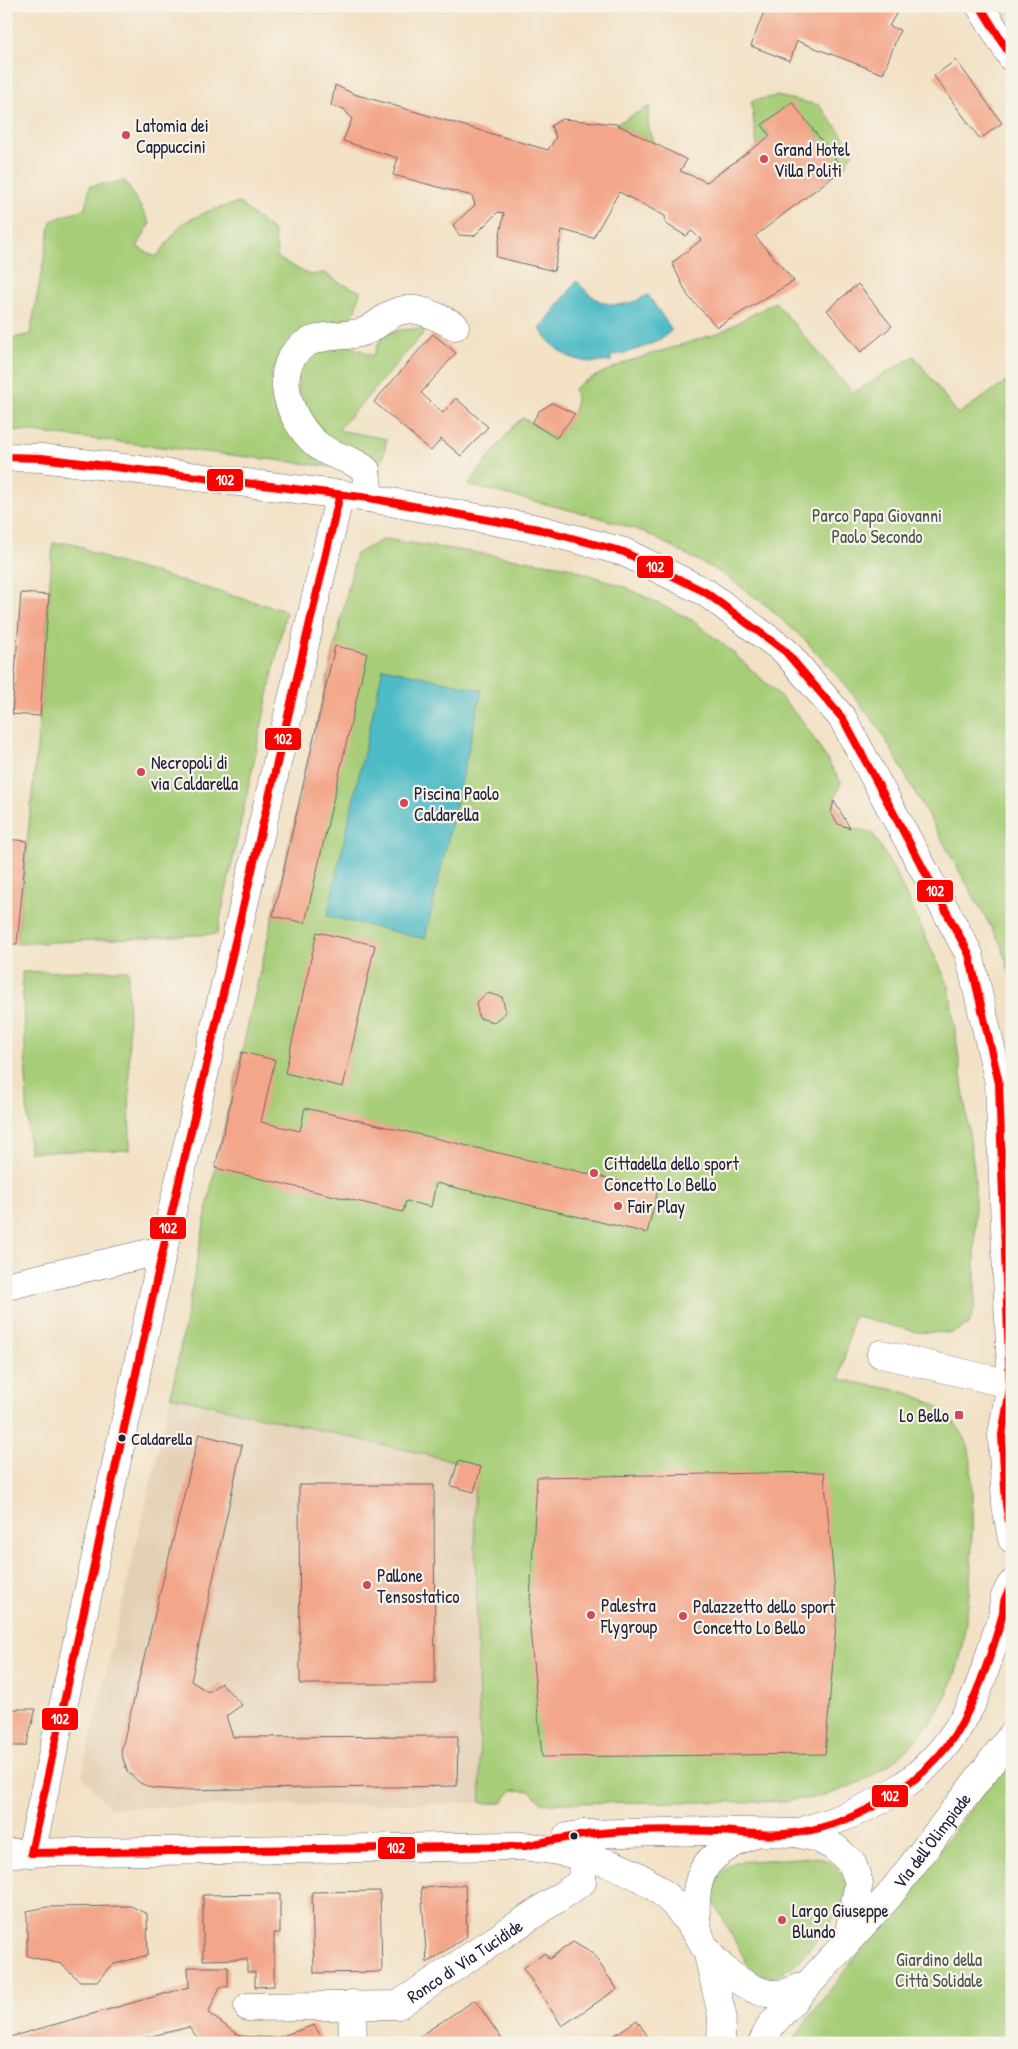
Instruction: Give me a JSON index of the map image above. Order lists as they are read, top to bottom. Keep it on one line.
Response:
{"streets":{"street":["Via dell'Olimpiade","Ronco di Via Tucidide"]},"parks":["Parco Papa Giovanni Paolo Secondo","Giardino della Città Solidale"],"places":{"other":["Latomia dei Cappuccini","Grand Hotel Villa Politi","Necropoli di via Caldarella","Piscina Paolo Caldarella","Cittadella dello sport Concetto Lo Bello","Fair Play","Caldarella","Pallone Tensostatico","Palestra Flygroup","Palazzetto dello sport Concetto Lo Bello","Largo Giuseppe Blundo"],"transit":["Lo Bello"]},"lines":["transit line 102"]}
